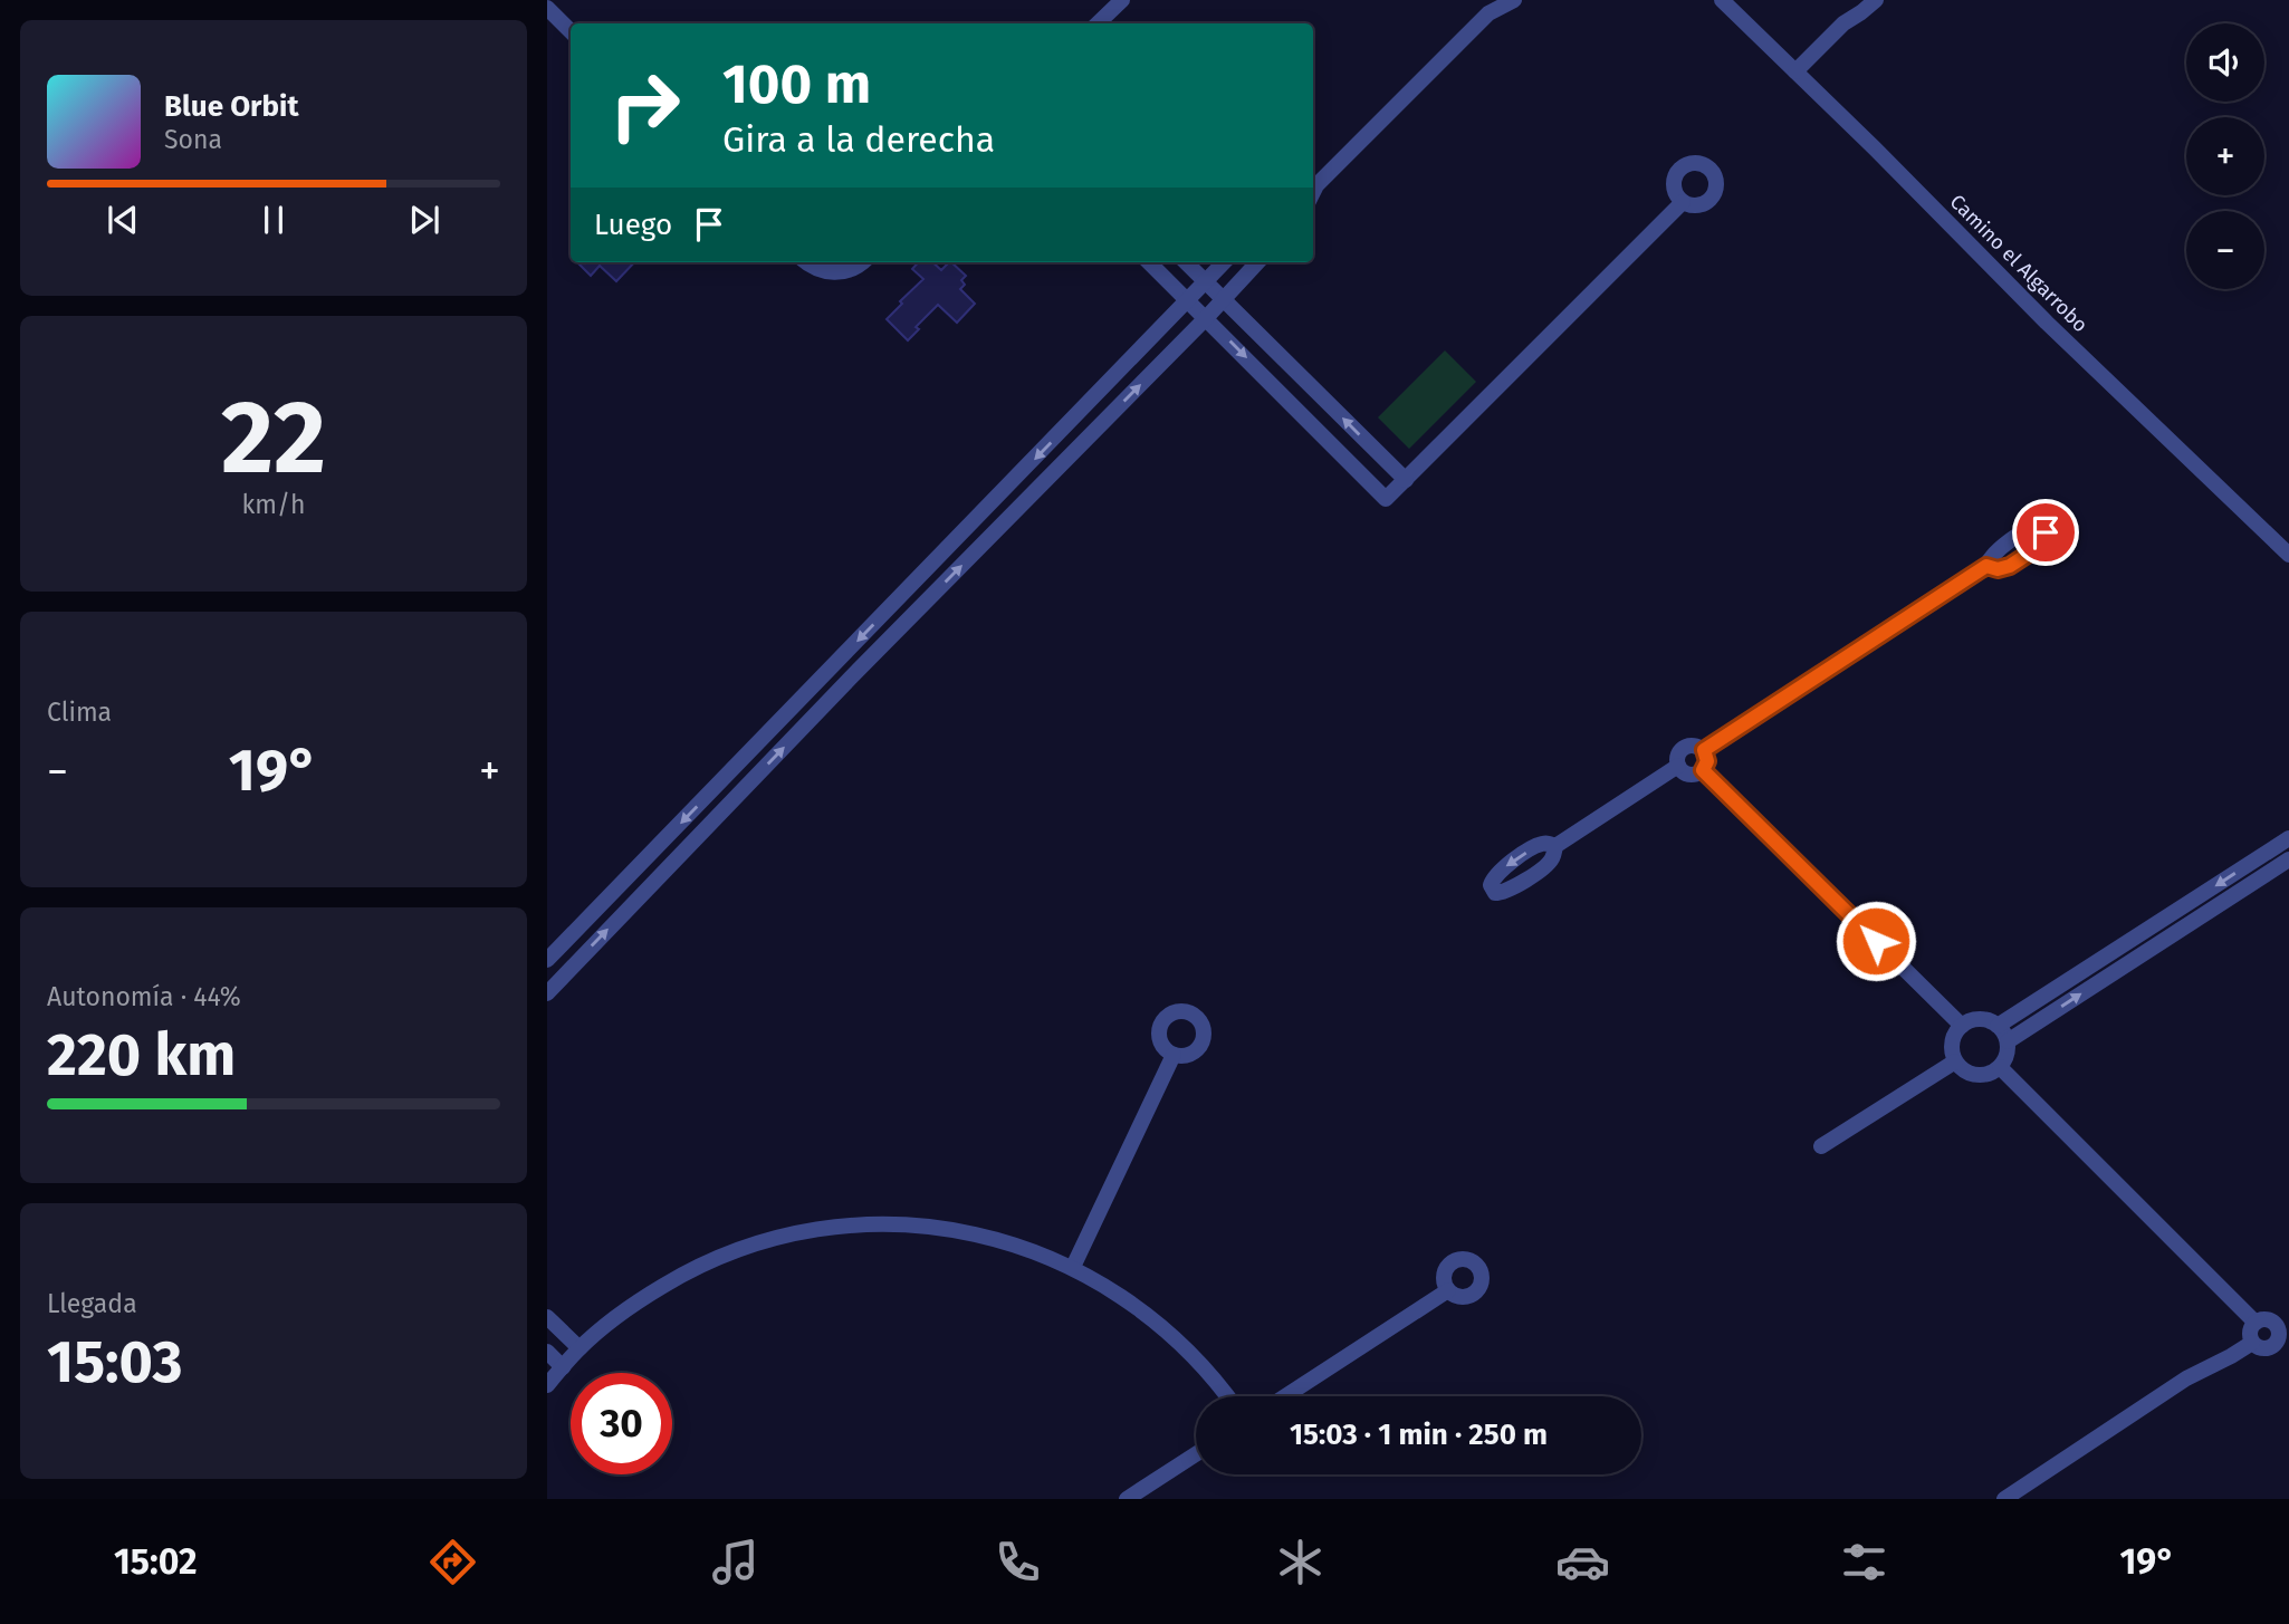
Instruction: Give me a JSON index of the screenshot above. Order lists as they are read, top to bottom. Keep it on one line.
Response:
{"streets":{"street":["Camino el Algarrobo"]},"page":{"map_buttons":["+","−"],"turn":["100 m","Gira a la derecha"],"song":["Blue Orbit","Sona"],"then":"Luego","tile":[["22","km/h"],"Clima",["Autonomía · 44%","220 km"],["Llegada","15:03"]],"heat":["−","19°","+"],"limit":"30","trip":"15:03 · 1 min · 250 m","tabs":["15:02","19°"]}}
